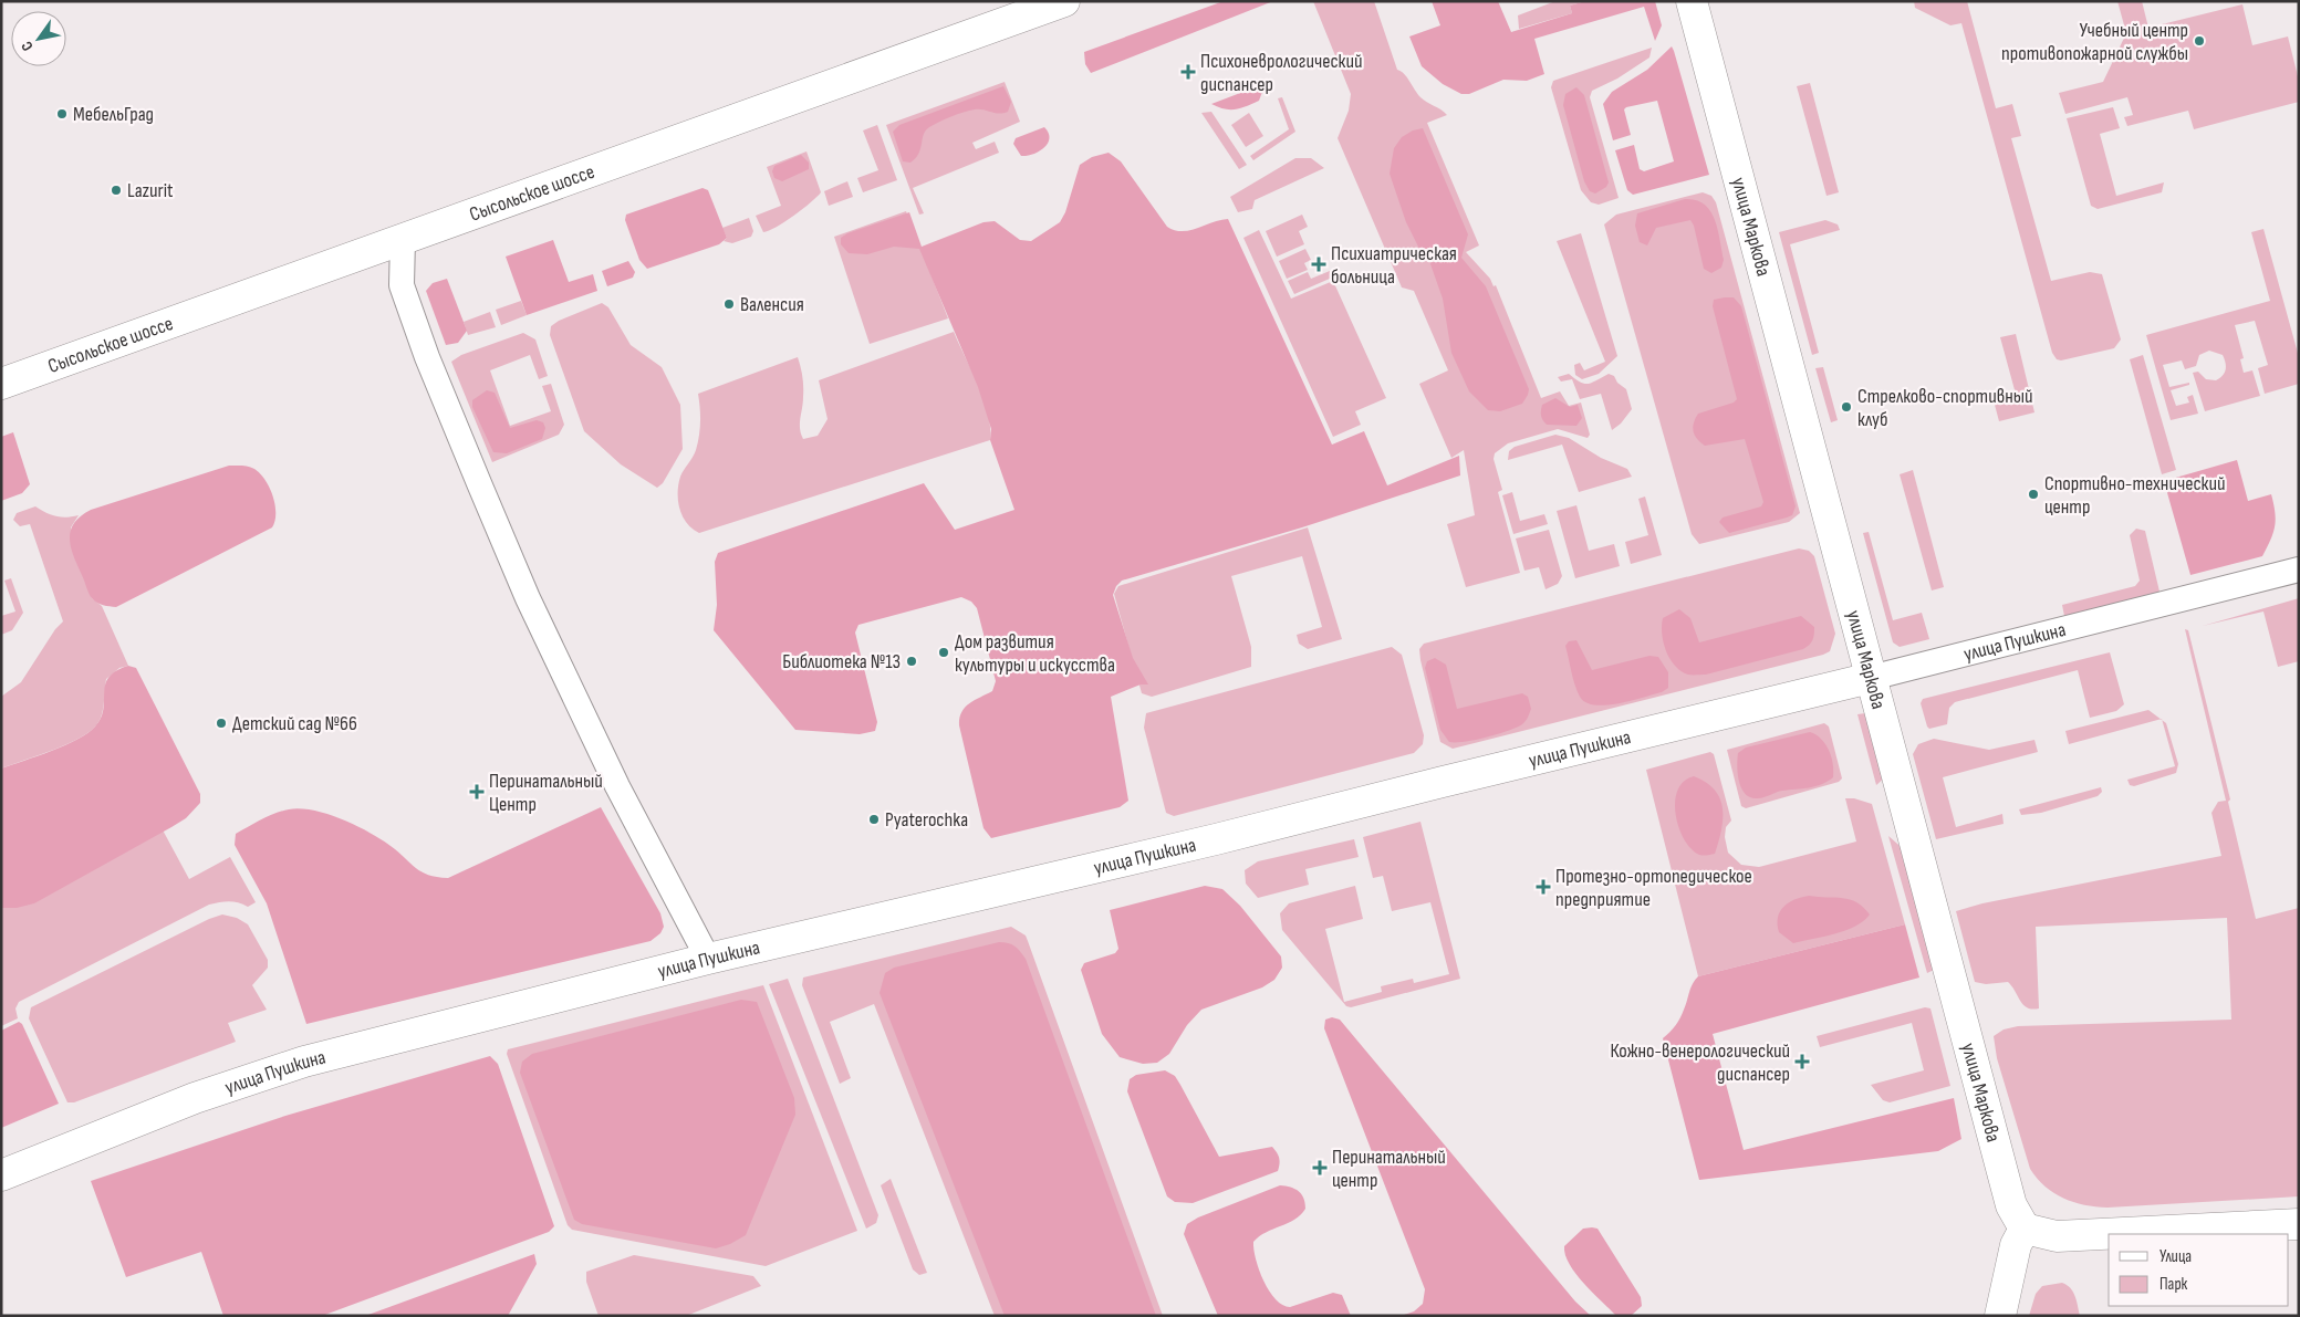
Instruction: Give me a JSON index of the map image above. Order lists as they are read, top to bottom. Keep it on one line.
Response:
{"streets":{"street":["Сысольское шоссе","улица Маркова","улица Пушкина"]},"crossings":[["улица Маркова","улица Пушкина"]],"places":{"other":["Учебный центр противопожарной службы","МебельГрад","Lazurit","Валенсия","Стрелково-спортивный клуб","Спортивно-технический центр","Дом развития культуры и искусства","Библиотека №13","Детский сад №66","Pyaterochka"],"health":["Психоневрологический диспансер","Психиатрическая больница","Перинатальный Центр","Протезно-ортопедическое предприятие","Кожно-венерологический диспансер","Перинатальный центр"]},"legend":["Улица","Парк"],"north":"bottom left"}
